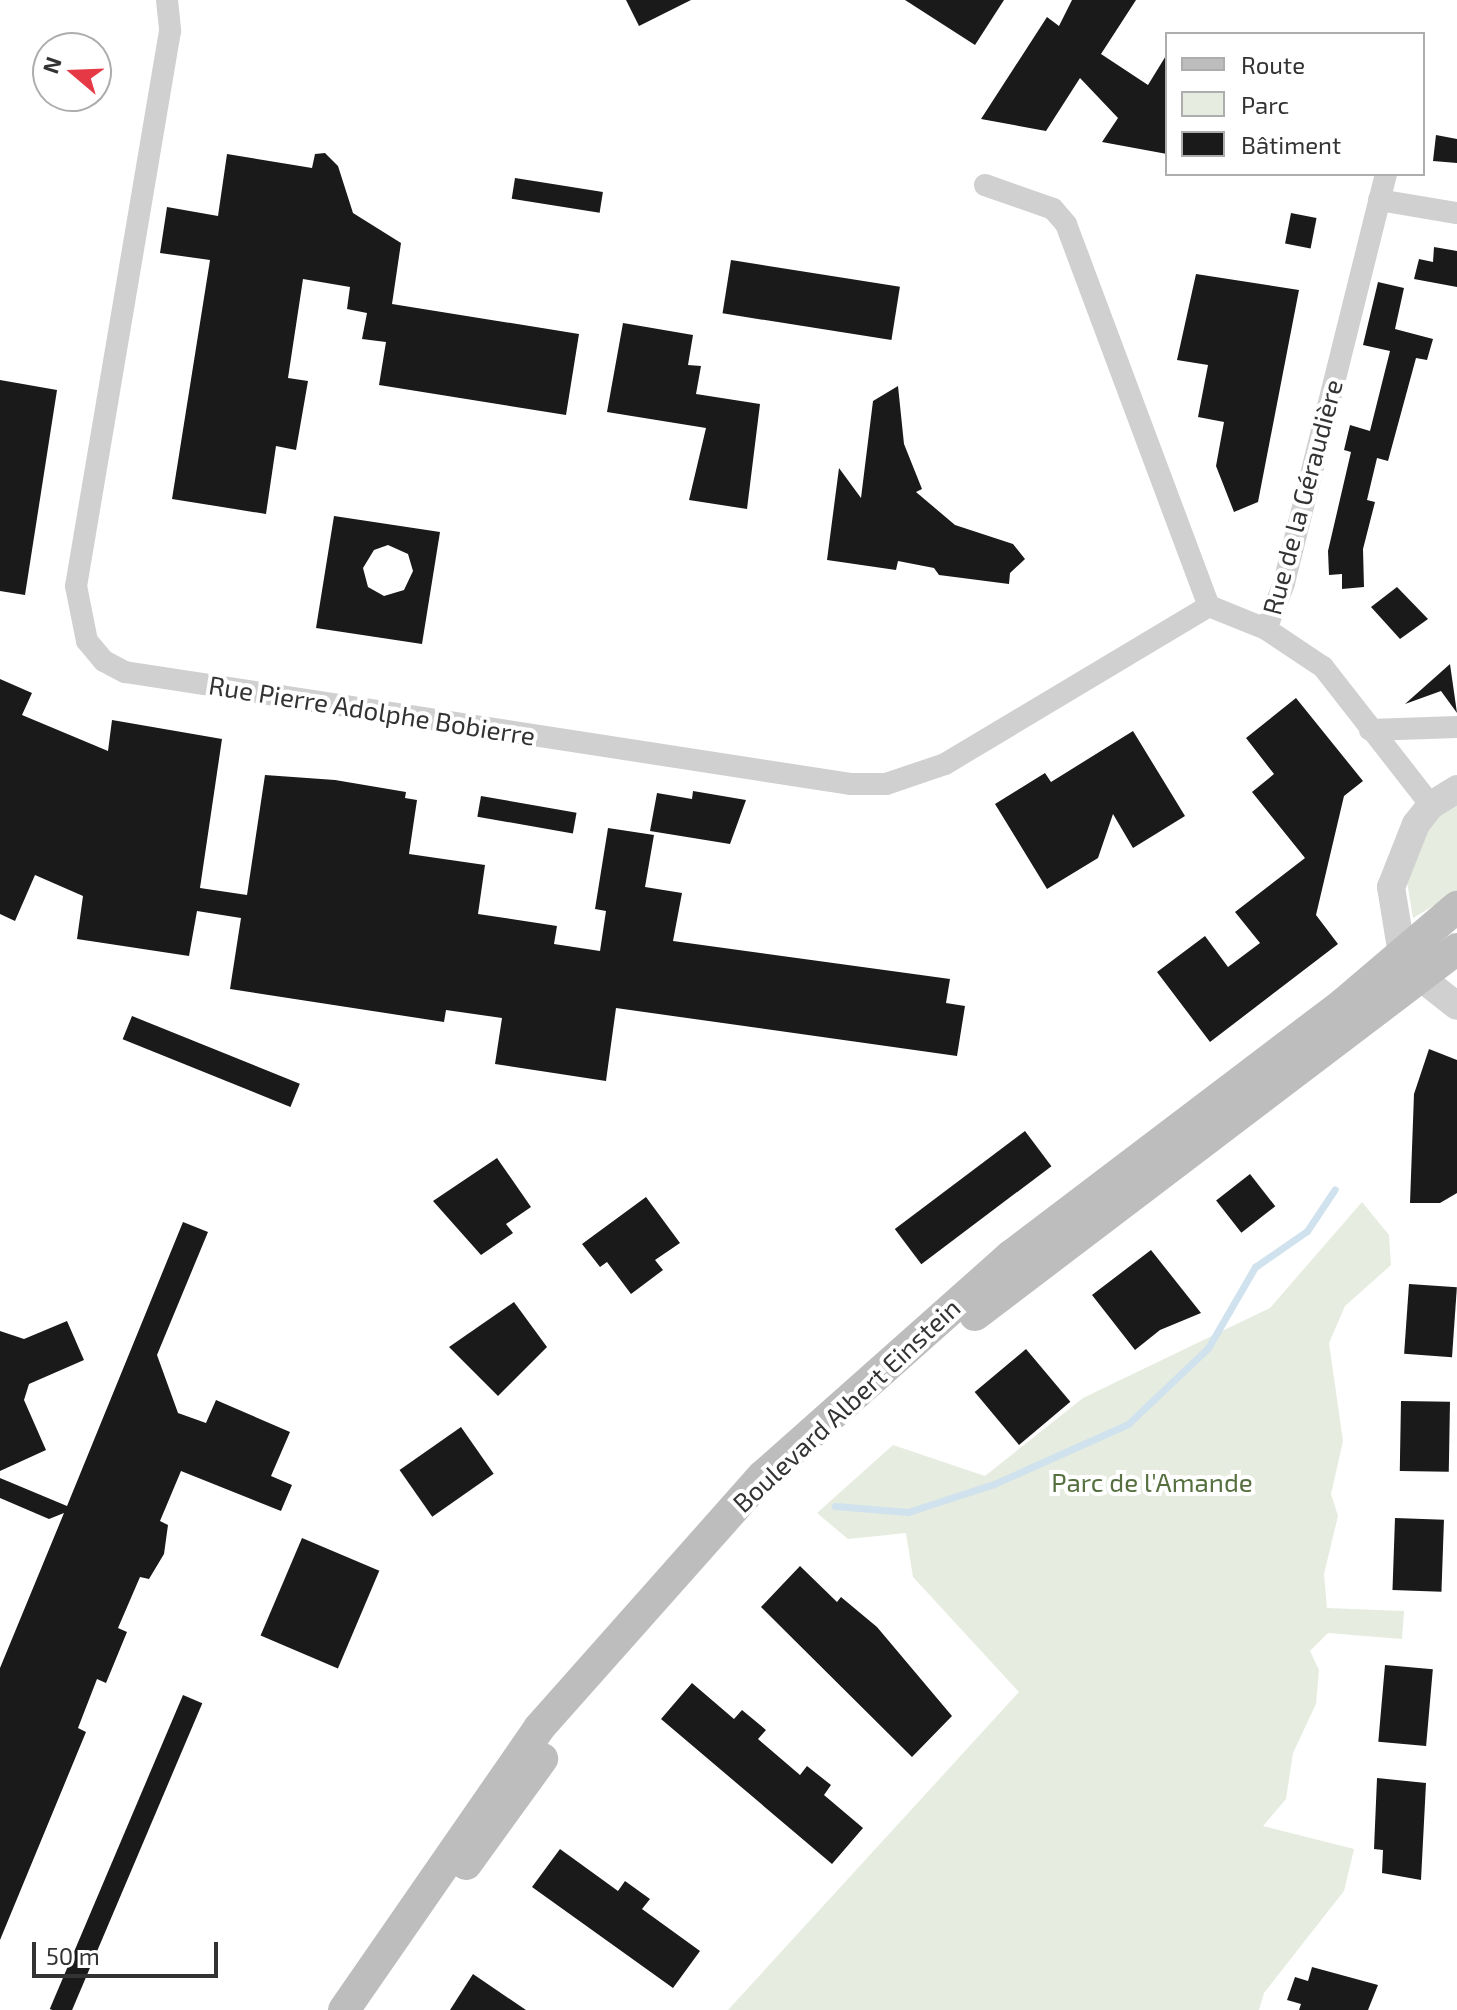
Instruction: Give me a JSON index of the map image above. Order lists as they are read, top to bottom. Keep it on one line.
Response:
{"streets":{"main road":["Boulevard Albert Einstein"],"street":["Rue de la Géraudière","Rue Pierre Adolphe Bobierre"]},"parks":["Parc de l'Amande"],"legend":["Route","Parc","Bâtiment"],"scale_bar":"50 m","north":"left"}
